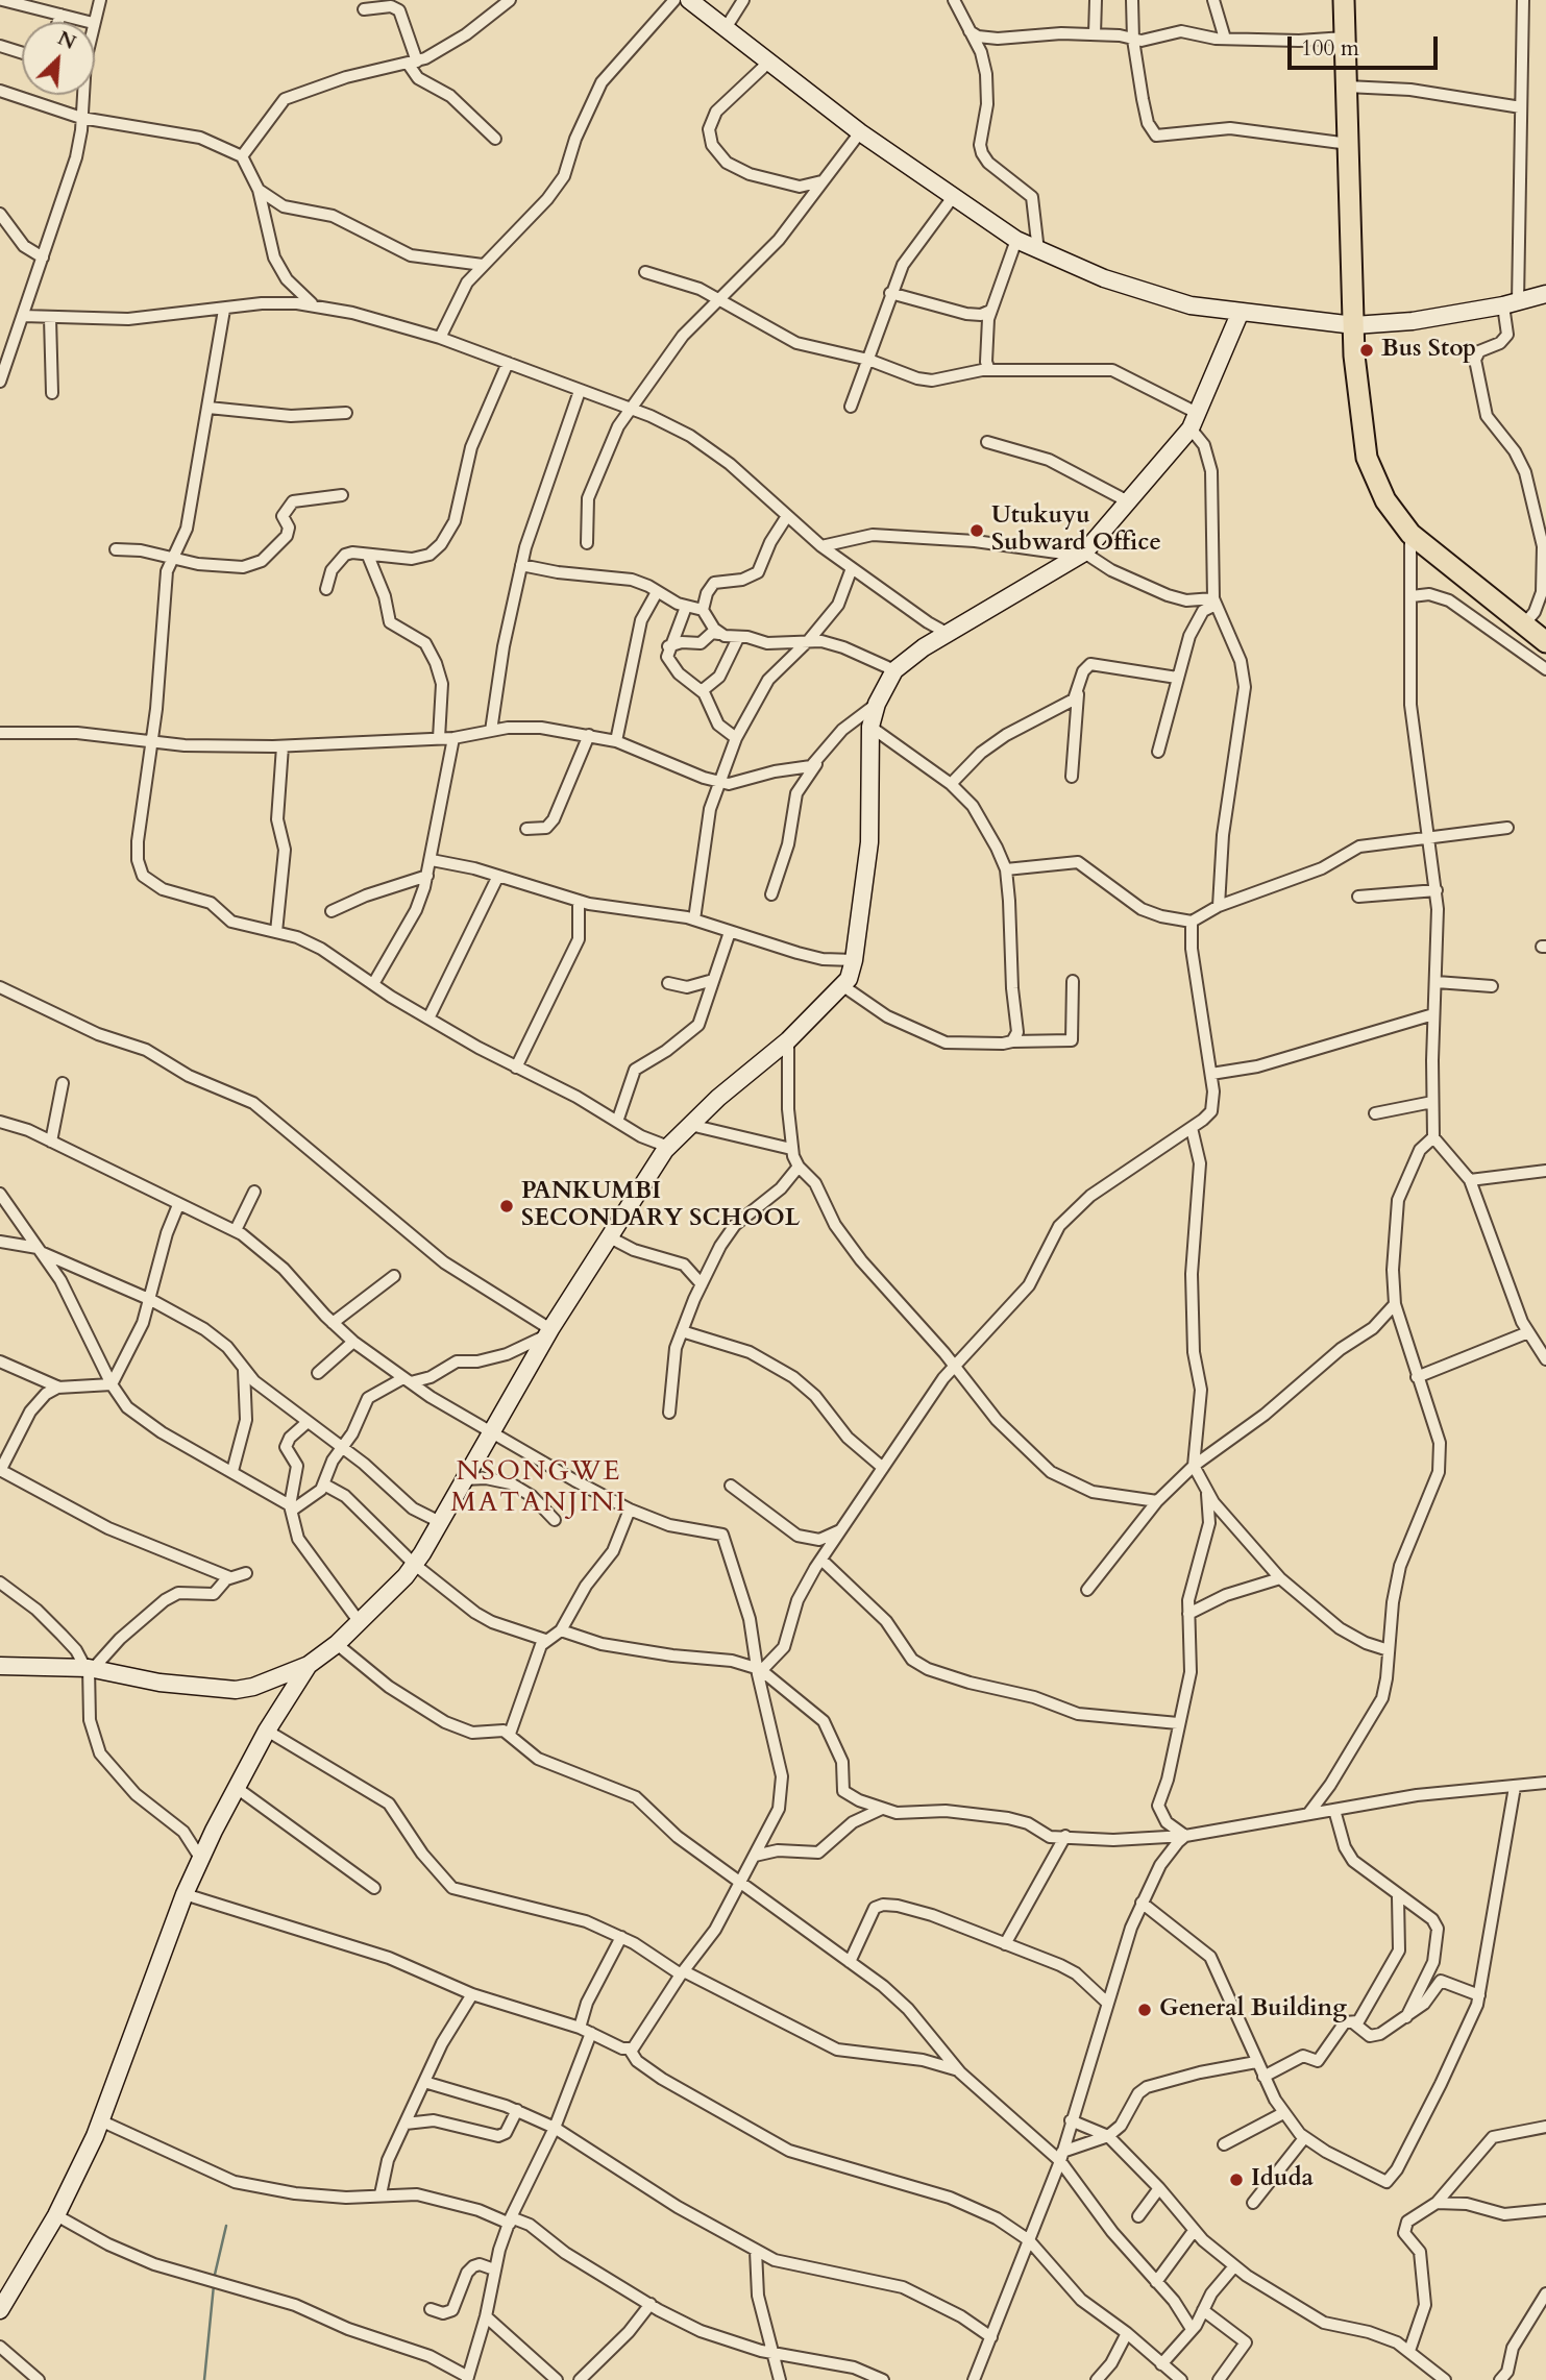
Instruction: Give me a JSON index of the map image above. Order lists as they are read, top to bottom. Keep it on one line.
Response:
{"districts":["NSONGWE MATANJINI"],"places":["Bus Stop","Utukuyu Subward Office","PANKUMBI SECONDARY SCHOOL","General Building","Iduda"],"scale_bar":"100 m","north":"top right"}
